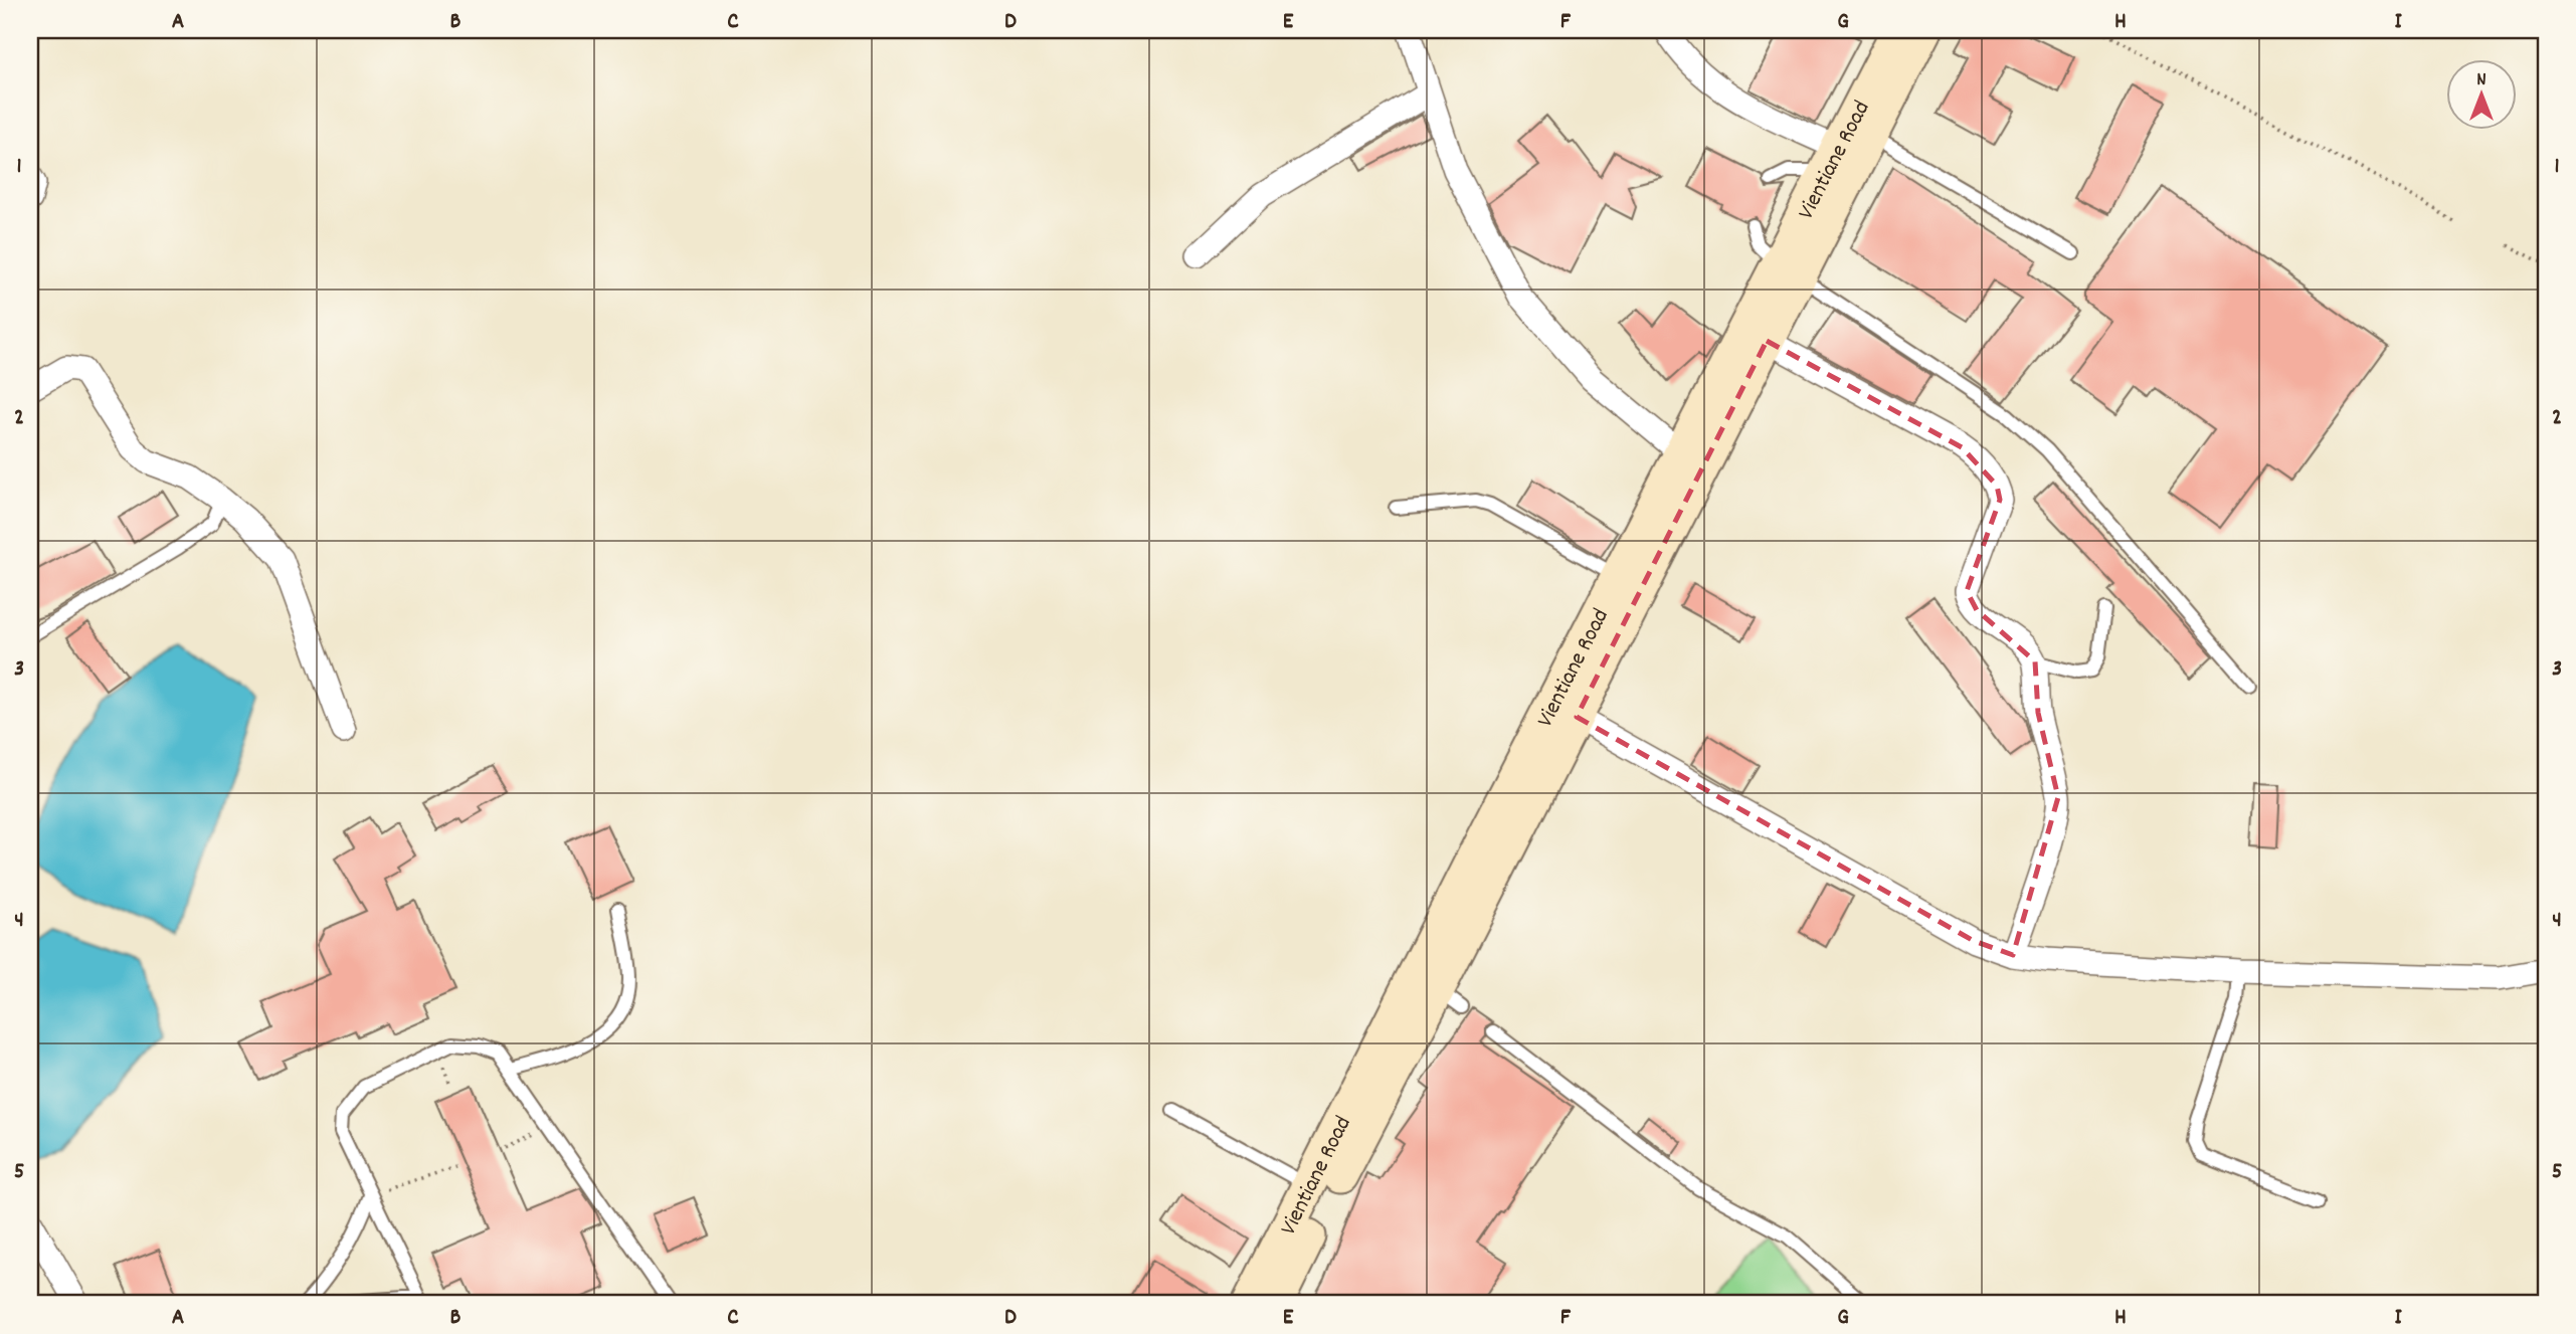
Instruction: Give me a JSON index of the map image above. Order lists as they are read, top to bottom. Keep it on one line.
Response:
{"streets":{"main road":["Vientiane Road"]},"north":"top","grid":{"columns":["A","B","C","D","E","F","G","H","I"],"rows":["1","2","3","4","5"]}}
